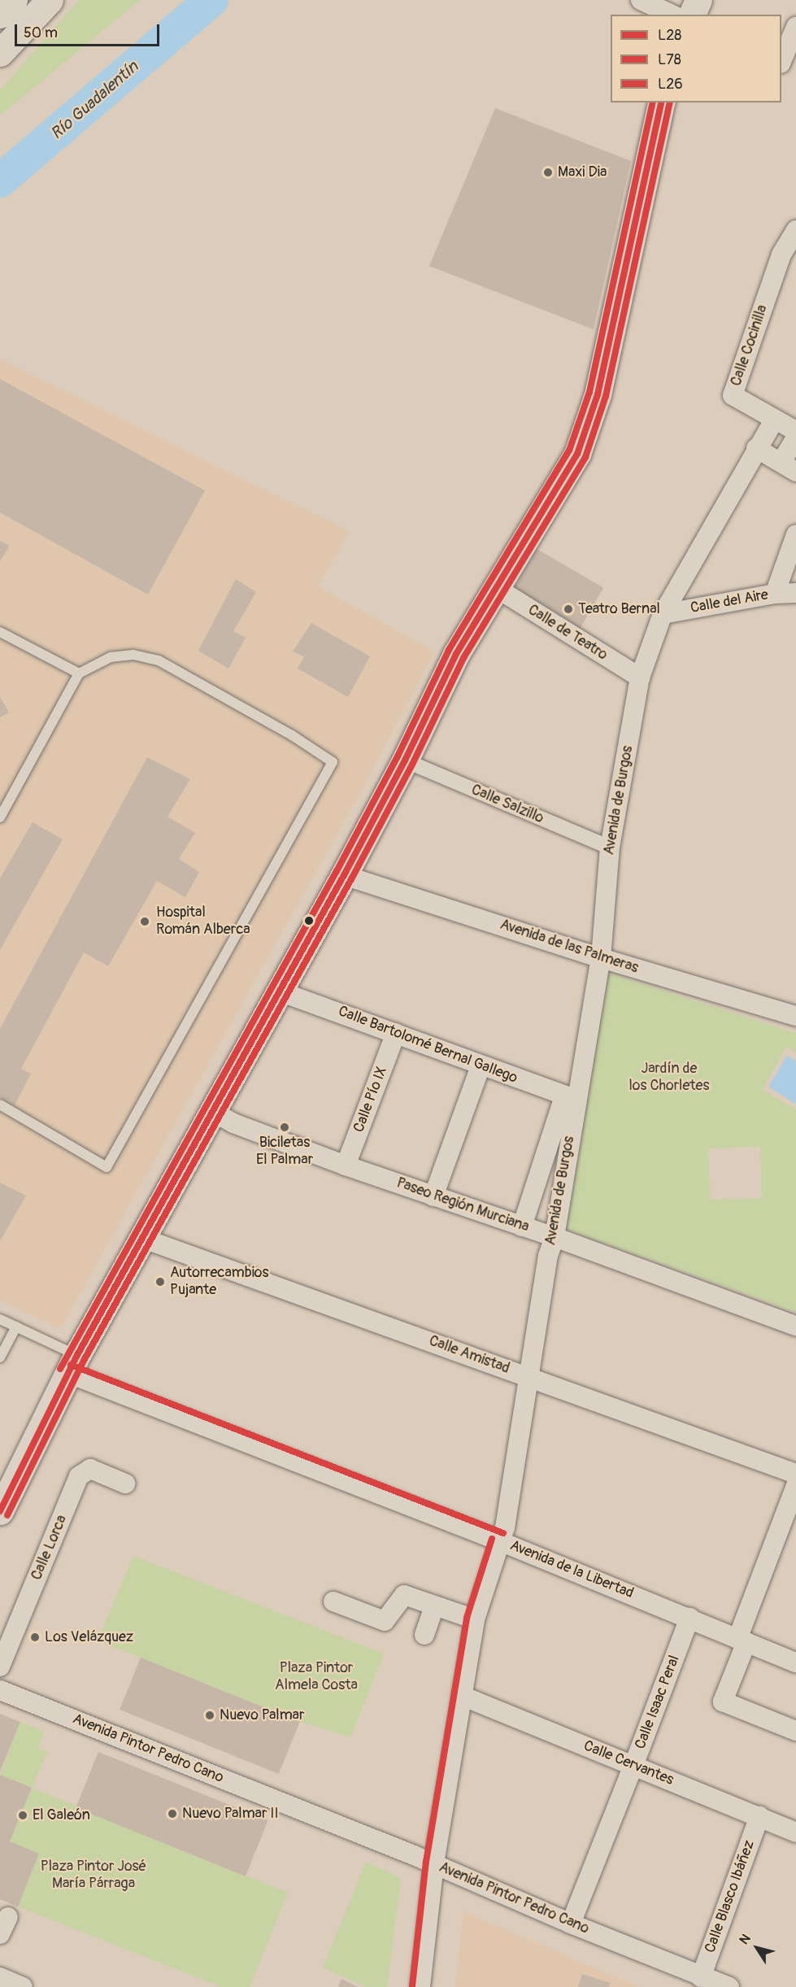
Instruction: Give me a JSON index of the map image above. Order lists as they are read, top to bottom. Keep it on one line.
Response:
{"streets":{"street":["Calle Cocinilla","Calle del Aire","Calle de Teatro","Avenida de Burgos","Calle Salzillo","Avenida de las Palmeras","Calle Bartolomé Bernal Gallego","Calle Pío IX","Paseo Región Murciana","Calle Amistad","Calle Lorca","Avenida de la Libertad","Calle Isaac Peral","Avenida Pintor Pedro Cano","Calle Cervantes","Calle Blasco Ibáñez"]},"crossings":[["Calle Cocinilla","Avenida de Burgos"],["Calle del Aire","Avenida de Burgos"],["Calle de Teatro","Avenida de Burgos"],["Avenida de Burgos","Calle Salzillo"],["Avenida de Burgos","Avenida de las Palmeras"],["Avenida de Burgos","Calle Bartolomé Bernal Gallego"],["Avenida de Burgos","Paseo Región Murciana"],["Avenida de Burgos","Calle Amistad"],["Avenida de Burgos","Avenida de la Libertad"],["Avenida de Burgos","Avenida Pintor Pedro Cano"],["Avenida de Burgos","Calle Cervantes"],["Calle Bartolomé Bernal Gallego","Calle Pío IX"],["Calle Pío IX","Paseo Región Murciana"],["Avenida de la Libertad","Calle Isaac Peral"],["Calle Isaac Peral","Avenida Pintor Pedro Cano"],["Calle Isaac Peral","Calle Cervantes"],["Avenida Pintor Pedro Cano","Calle Blasco Ibáñez"],["Calle Cervantes","Calle Blasco Ibáñez"]],"water":["Río Guadalentín"],"parks":["Jardín de los Chorletes","Plaza Pintor Almela Costa","Plaza Pintor José María Párraga"],"places":["Maxi Dia","Teatro Bernal","Hospital Román Alberca","Biciletas El Palmar","Autorrecambios Pujante","Los Velázquez","Nuevo Palmar","Nuevo Palmar II","El Galeón"],"lines":["transit line L28","transit line L78","transit line L26"],"legend":["L28","L78","L26"],"scale_bar":"50 m","north":"top left"}
